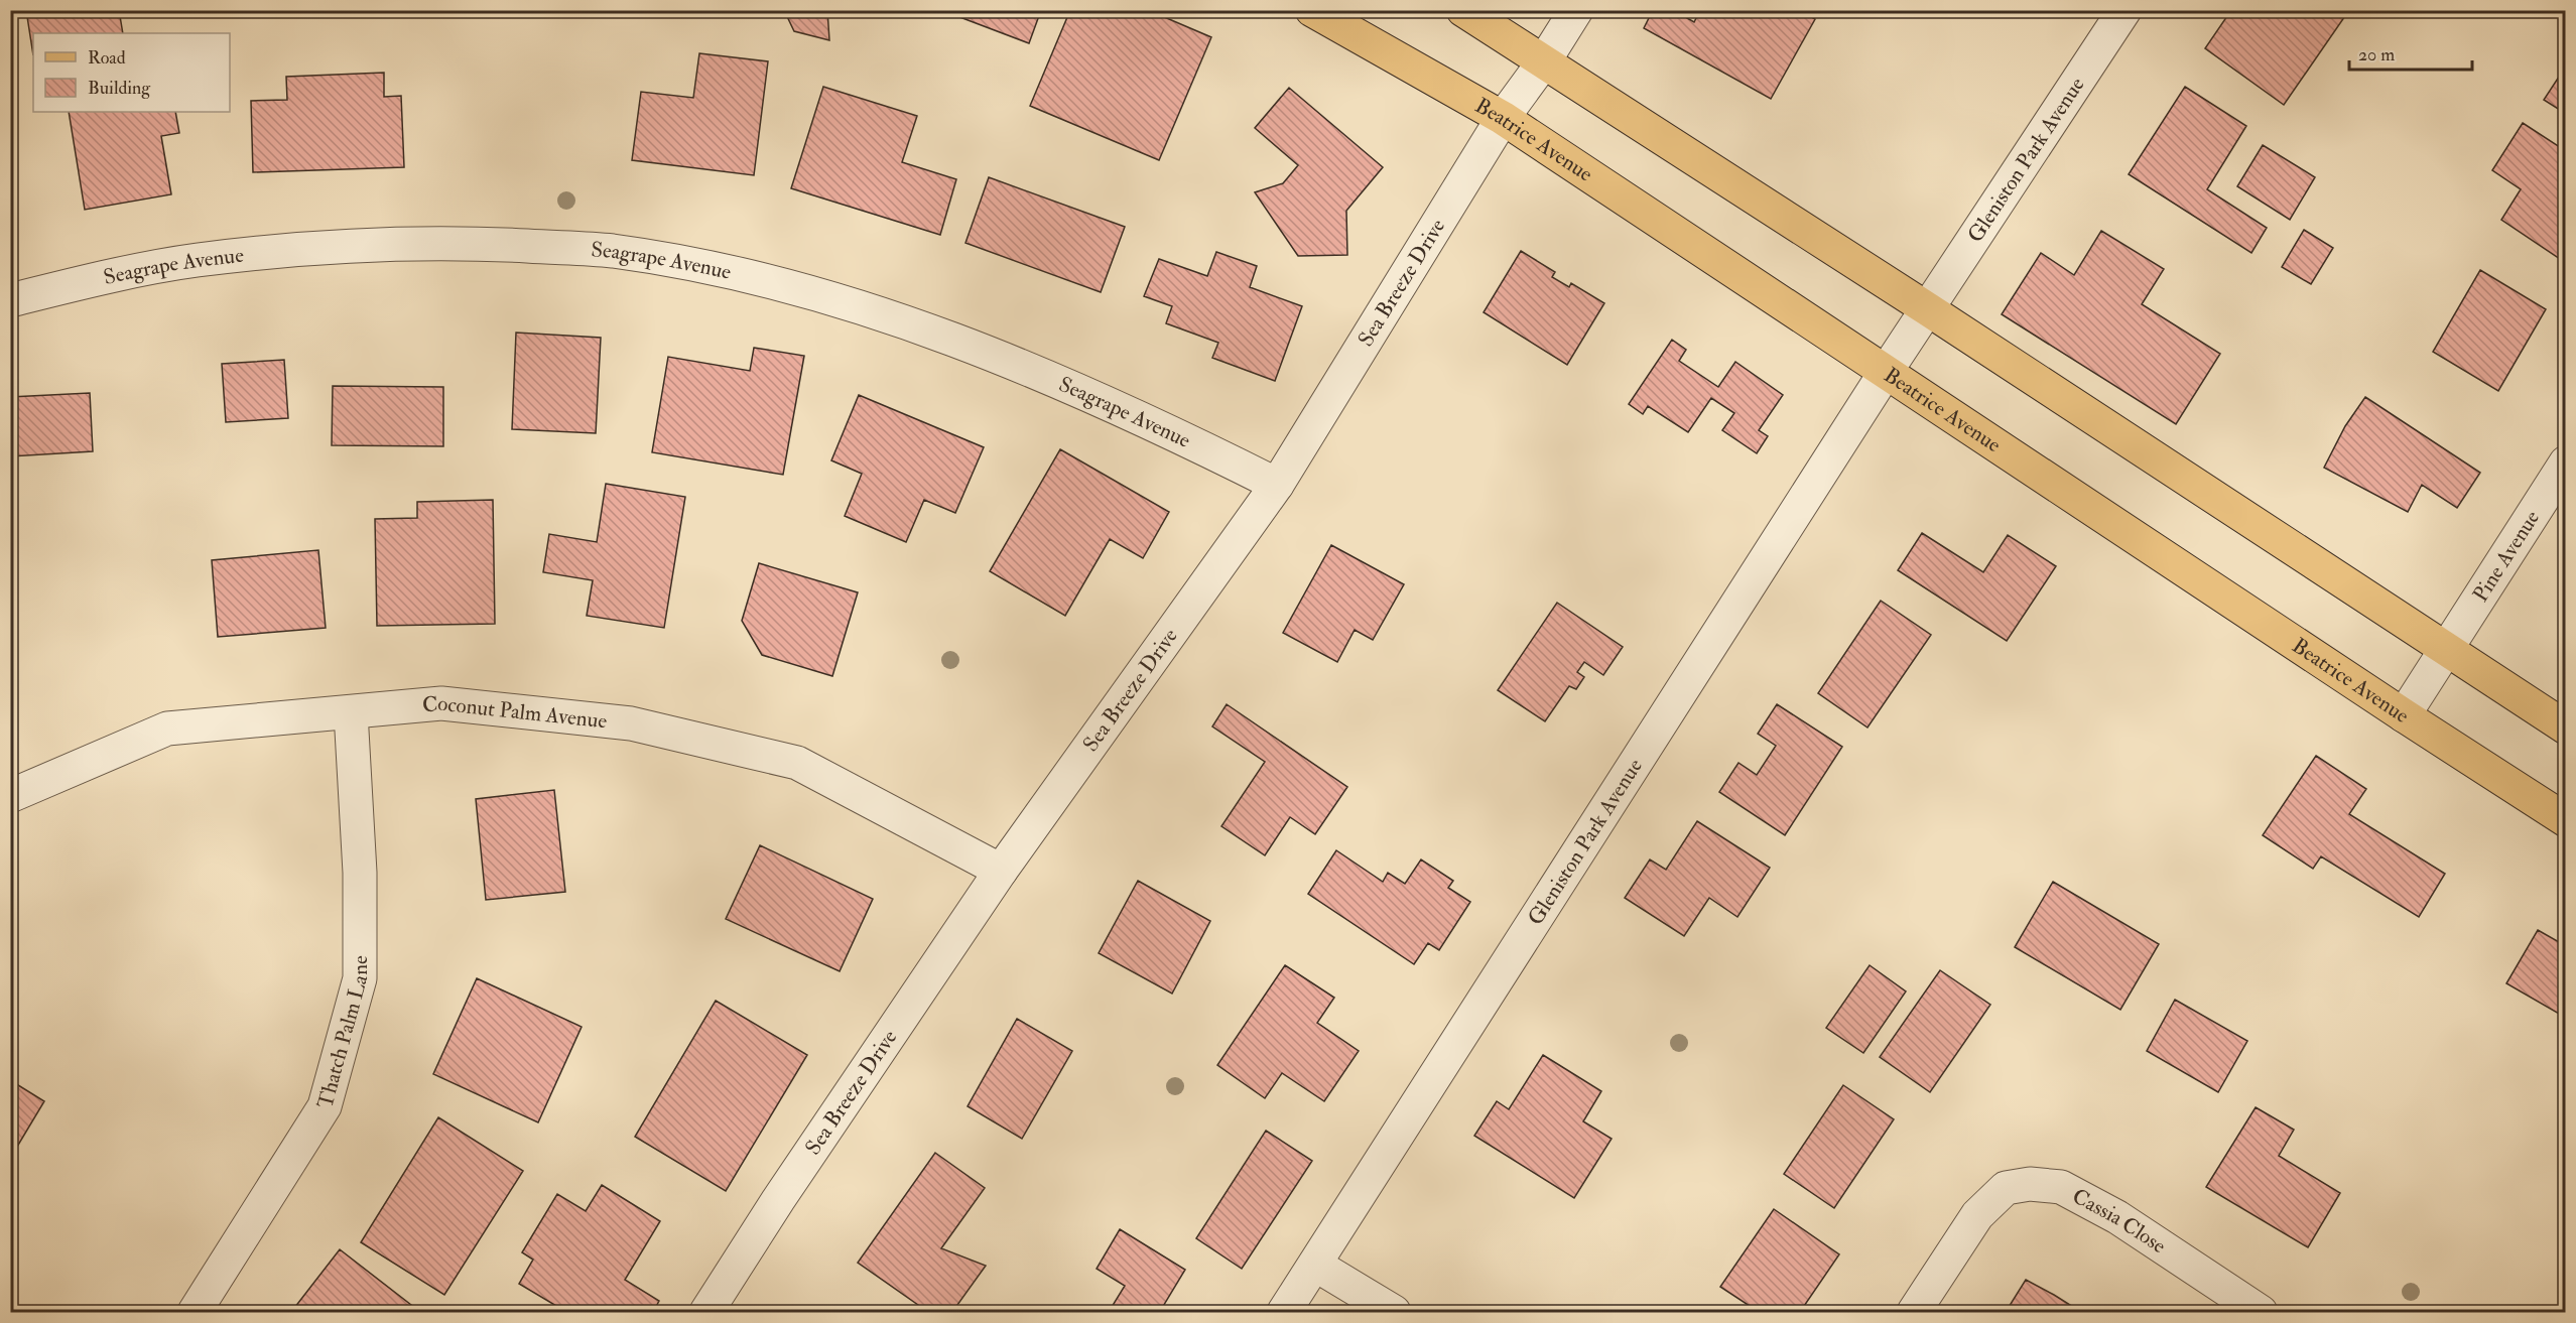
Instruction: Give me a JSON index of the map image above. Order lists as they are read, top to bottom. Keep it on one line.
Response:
{"streets":{"main road":["Beatrice Avenue"],"street":["Gleniston Park Avenue","Seagrape Avenue","Sea Breeze Drive","Pine Avenue","Coconut Palm Avenue","Thatch Palm Lane","Cassia Close"]},"crossings":[["Beatrice Avenue","Gleniston Park Avenue"],["Beatrice Avenue","Sea Breeze Drive"],["Beatrice Avenue","Pine Avenue"],["Seagrape Avenue","Sea Breeze Drive"],["Sea Breeze Drive","Coconut Palm Avenue"],["Coconut Palm Avenue","Thatch Palm Lane"]],"legend":["Road","Building"],"scale_bar":"20 m"}
